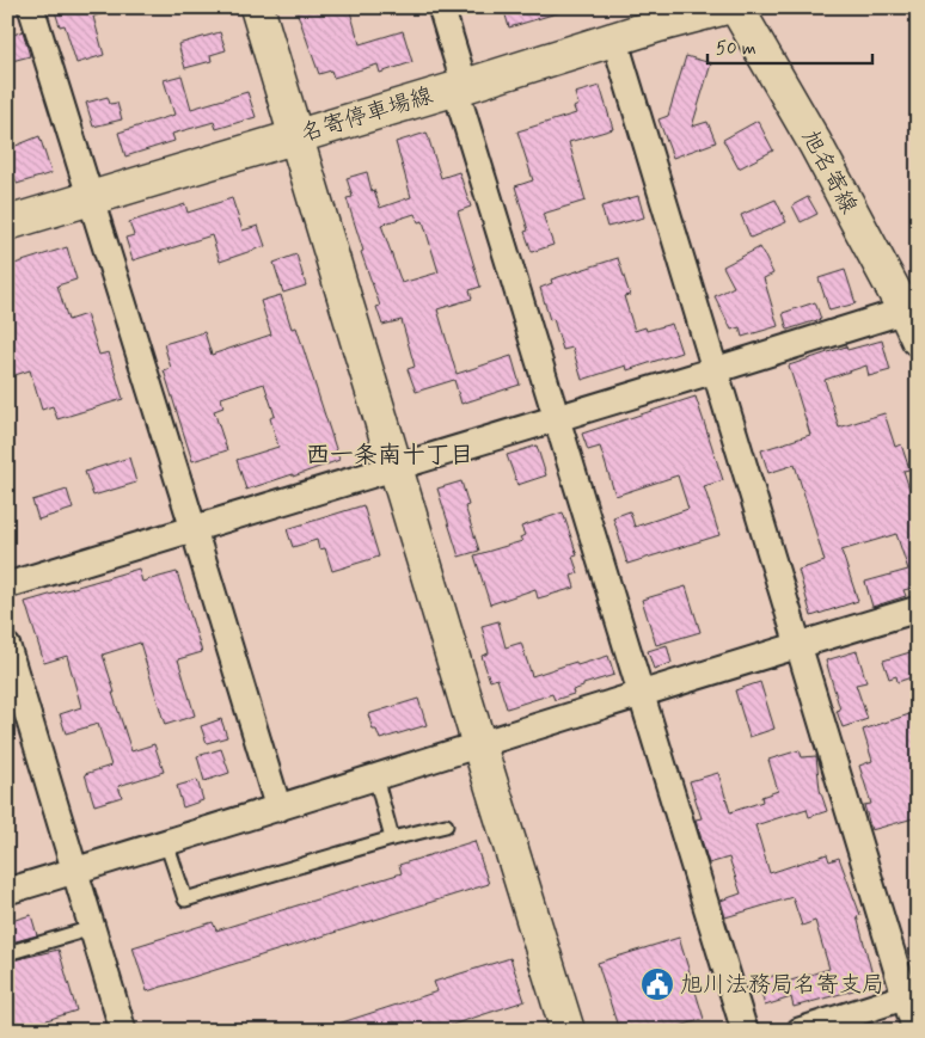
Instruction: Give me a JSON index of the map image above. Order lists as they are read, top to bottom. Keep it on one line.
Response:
{"streets":{"main road":["名寄停車場線","旭名寄線"]},"districts":["西一条南十丁目"],"places":{"public building":["旭川法務局名寄支局"]},"scale_bar":"50 m"}
